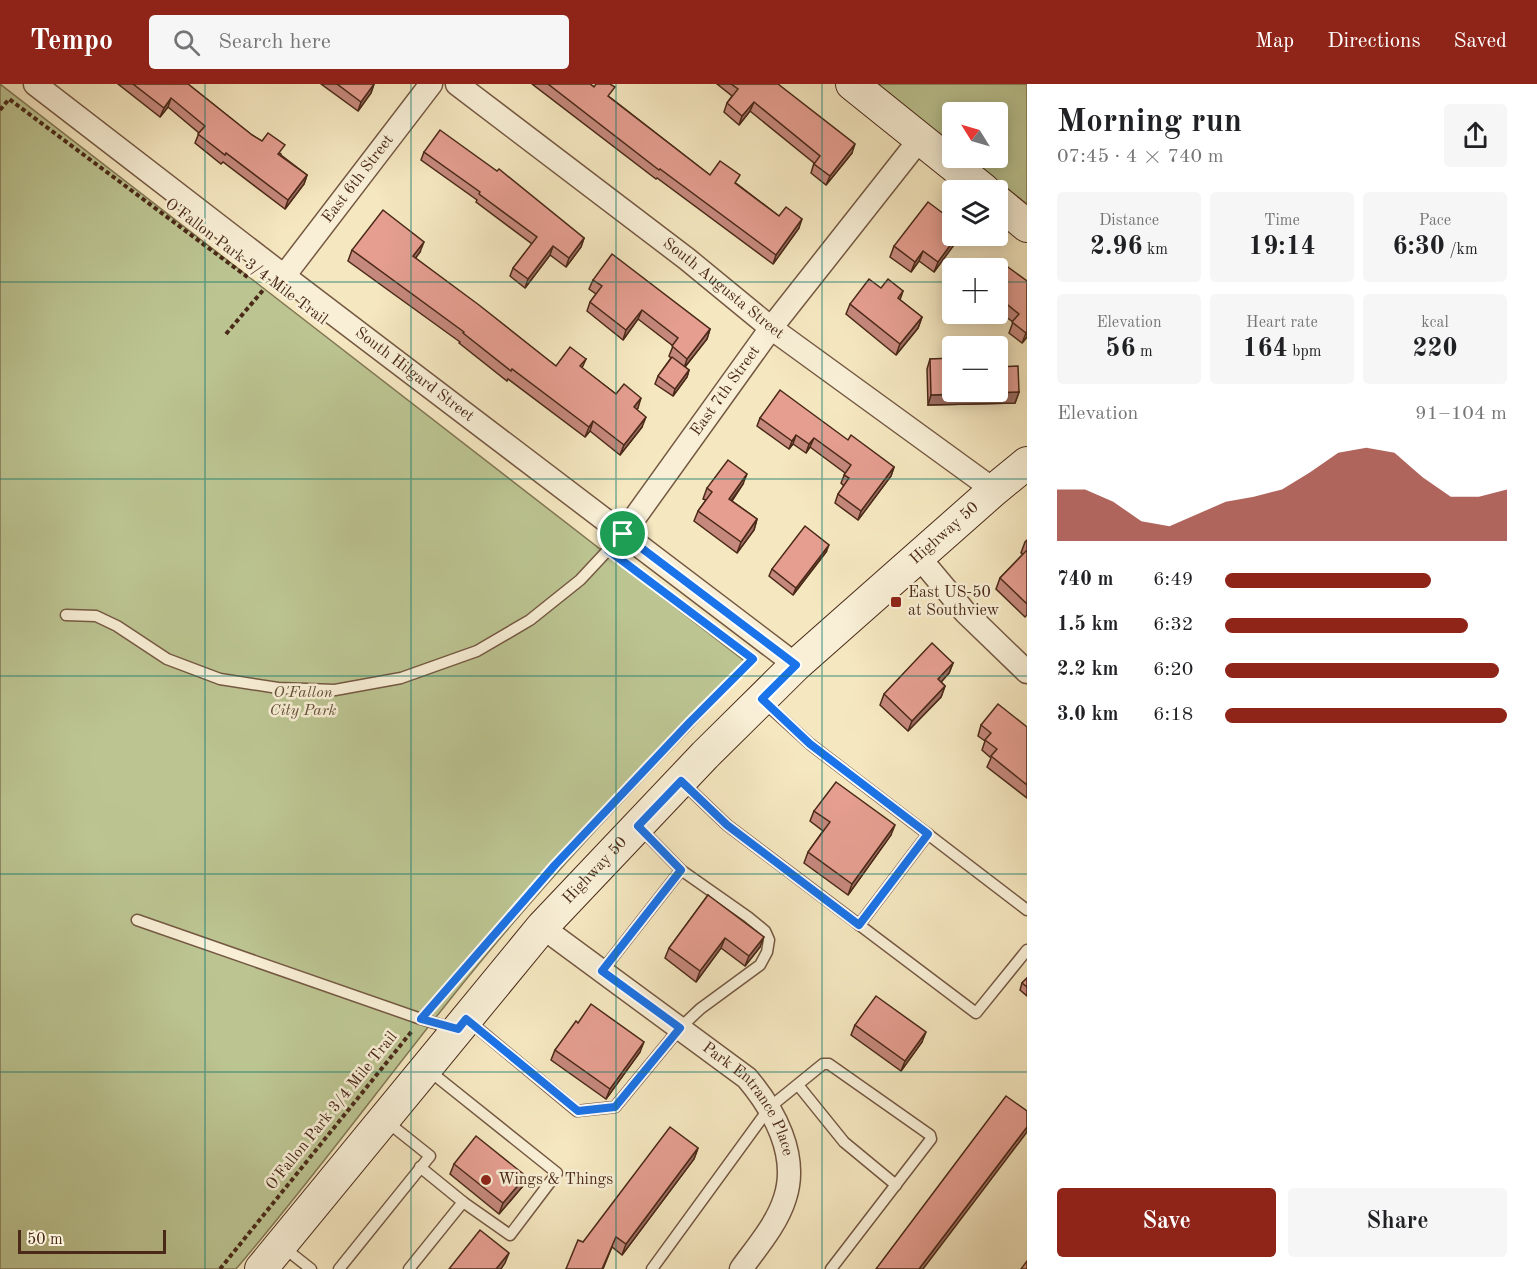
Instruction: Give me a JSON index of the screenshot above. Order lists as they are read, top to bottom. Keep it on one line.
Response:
{"streets":{"main road":["Highway 50"],"street":["East 6th Street","South Augusta Street","South Hilgard Street","East 7th Street","Park Entrance Place"],"path":["O'Fallon Park 3/4 Mile Trail"]},"crossings":[["East 6th Street","South Hilgard Street"],["South Augusta Street","East 7th Street"],["South Augusta Street","Highway 50"],["South Hilgard Street","East 7th Street"],["South Hilgard Street","Highway 50"],["Highway 50","Park Entrance Place"]],"parks":["O'Fallon City Park"],"places":{"transit":["East US-50 at Southview"],"other":["Wings & Things"]},"scale_bar":"50 m","north":"top left","page":{"header":"Tempo","search":"Search here","nav":["Map","Directions","Saved"],"heading":["Morning run","07:45 · 4 × 740 m"],"map_buttons":["+","−"],"stats":[["Distance","2.96 km"],["Time","19:14"],["Pace","6:30 /km"],["Elevation","56 m"],["Heart rate","164 bpm"],["kcal","220"]],"chart":["Elevation","91–104 m"],"list":[{"name":"740 m","note":"6:49"},{"name":"1.5 km","note":"6:32"},{"name":"2.2 km","note":"6:20"},{"name":"3.0 km","note":"6:18"}],"buttons":["Save","Share"],"scale":"50 m"}}
